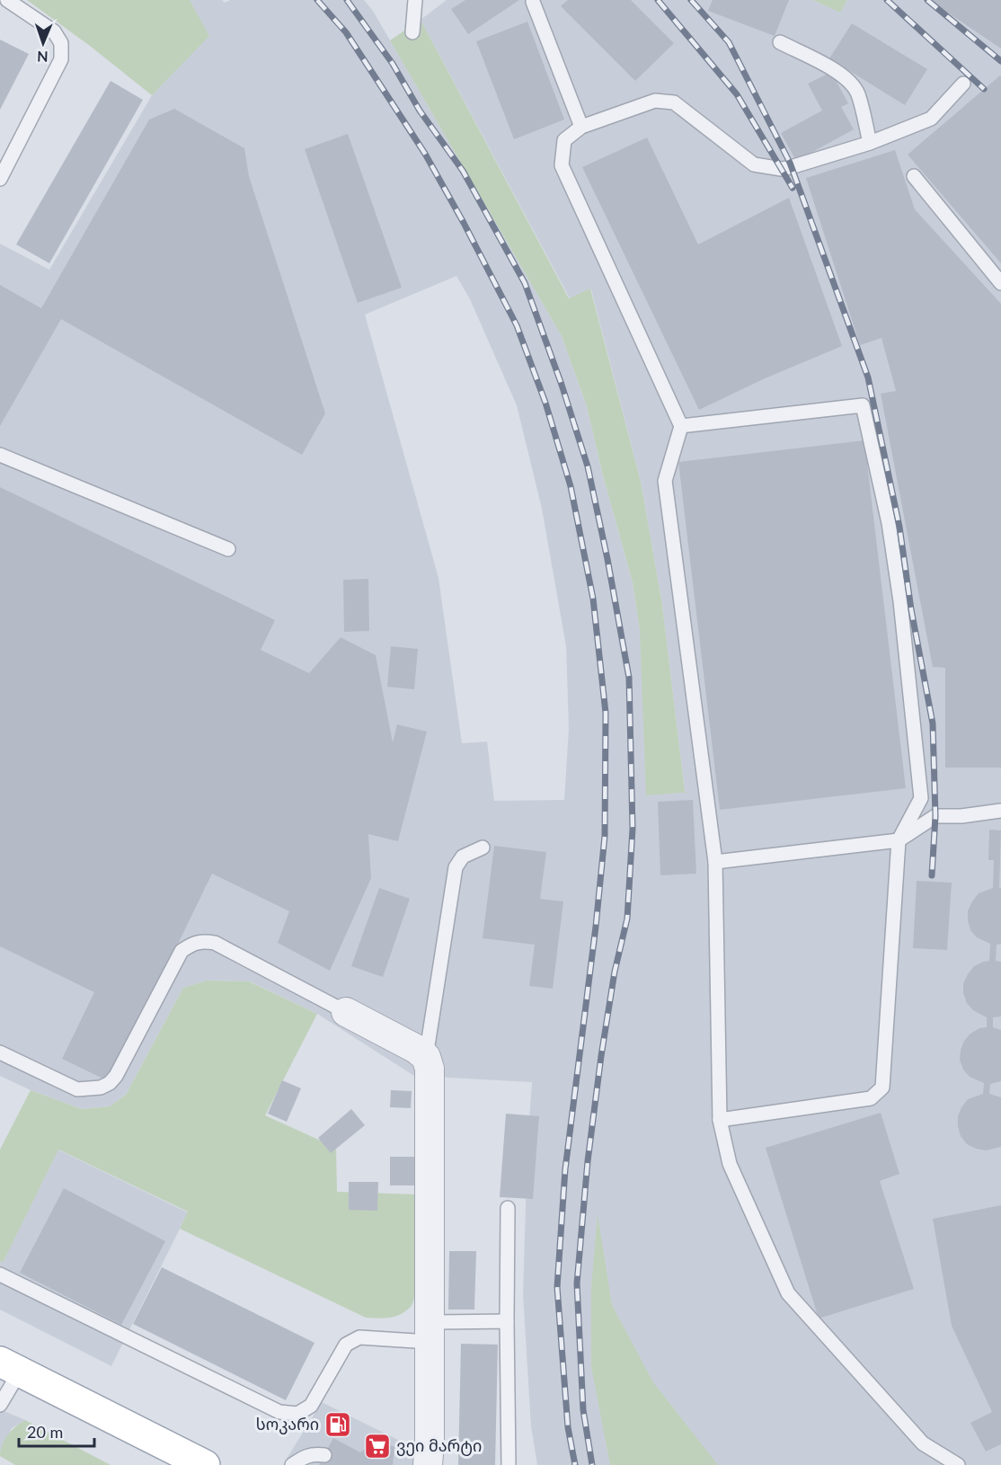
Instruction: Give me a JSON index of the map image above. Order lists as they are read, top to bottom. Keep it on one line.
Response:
{"places":{"fuel station":["სოკარი"],"supermarket":["ვეი მარტი"]},"scale_bar":"20 m","north":"bottom"}
